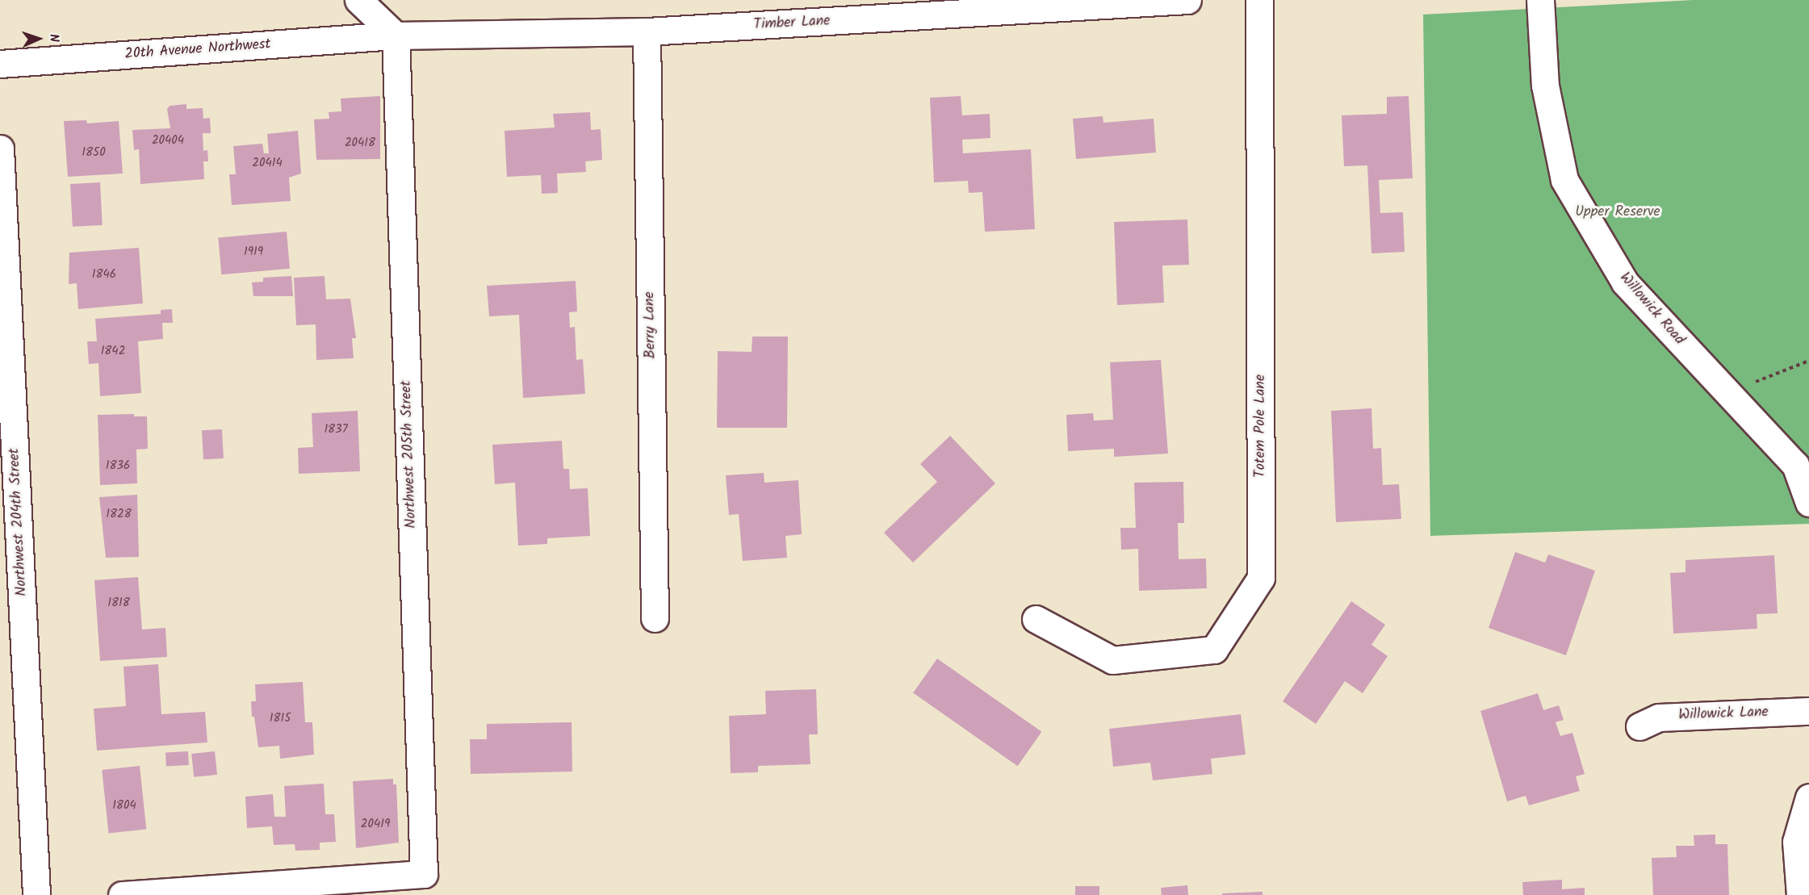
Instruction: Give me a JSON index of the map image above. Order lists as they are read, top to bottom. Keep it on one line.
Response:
{"streets":{"street":["Timber Lane","20th Avenue Northwest","Willowick Road","Berry Lane","Totem Pole Lane","Northwest 205th Street","Northwest 204th Street","Willowick Lane"]},"crossings":[["Timber Lane","20th Avenue Northwest"],["Timber Lane","Berry Lane"],["Timber Lane","Northwest 205th Street"],["20th Avenue Northwest","Northwest 205th Street"]],"parks":["Upper Reserve"],"house_numbers":["20404","20418","1850","20414","1919","1846","1842","1837","1836","1828","1818","1815","1804","20419"],"north":"right"}
